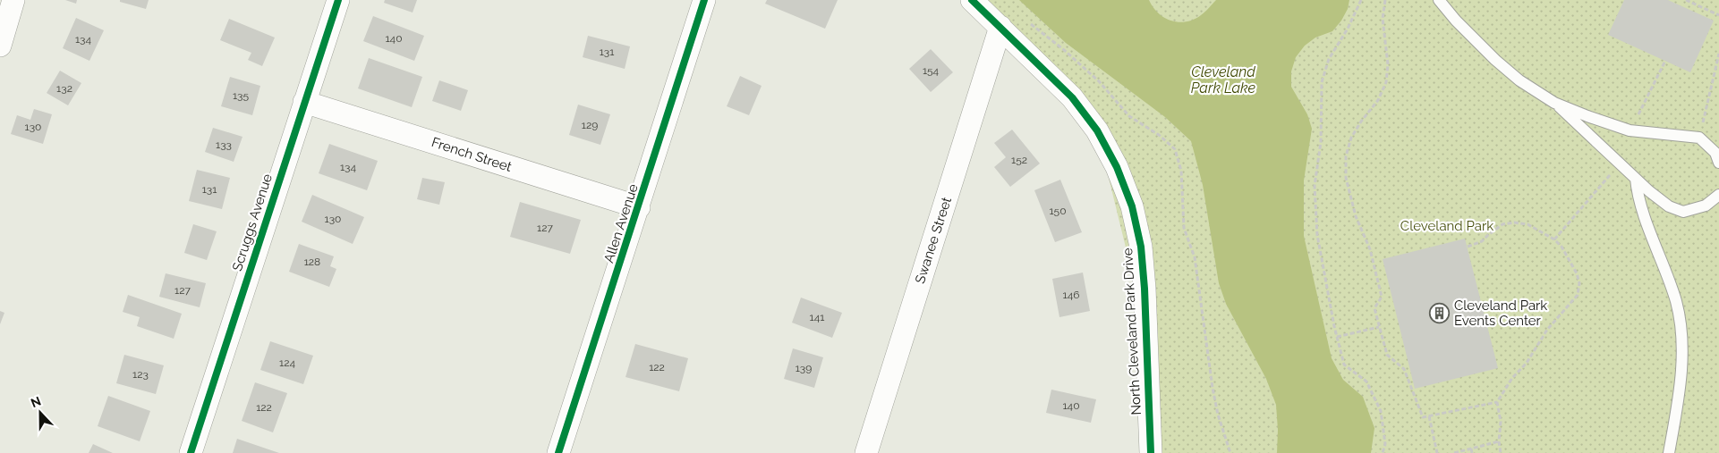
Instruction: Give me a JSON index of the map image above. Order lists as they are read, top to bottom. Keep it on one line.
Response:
{"streets":{"street":["French Street","Scruggs Avenue","Allen Avenue","Swanee Street","North Cleveland Park Drive"]},"crossings":[["French Street","Scruggs Avenue"],["French Street","Allen Avenue"],["Swanee Street","North Cleveland Park Drive"]],"water":["Cleveland Park Lake"],"parks":["Cleveland Park"],"places":{"building":["Cleveland Park Events Center"]},"house_numbers":["140","134","131","154","132","135","129","130","133","152","134","131","150","130","127","128","127","146","141","124","122","139","123","140","122"],"north":"top"}
